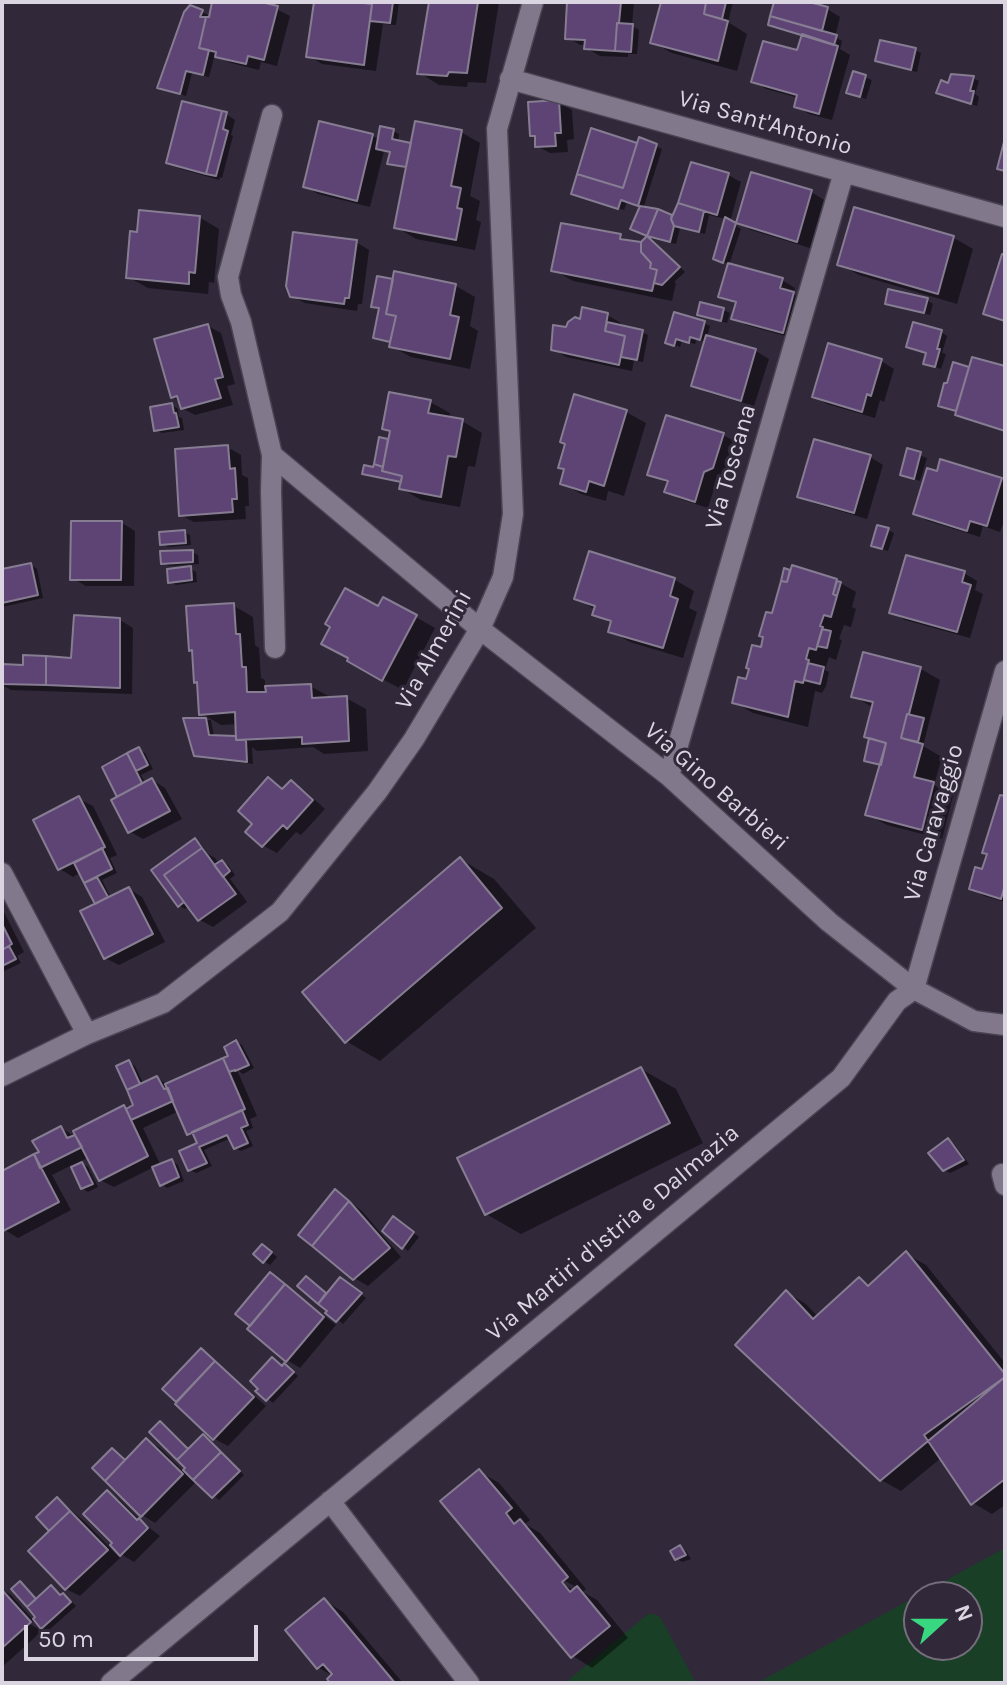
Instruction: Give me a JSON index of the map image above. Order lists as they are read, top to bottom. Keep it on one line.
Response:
{"streets":{"street":["Via Sant'Antonio","Via Toscana","Via Almerini","Via Gino Barbieri","Via Caravaggio","Via Martiri d'Istria e Dalmazia"]},"crossings":[["Via Sant'Antonio","Via Toscana"],["Via Sant'Antonio","Via Almerini"],["Via Toscana","Via Gino Barbieri"],["Via Almerini","Via Gino Barbieri"],["Via Gino Barbieri","Via Caravaggio"],["Via Gino Barbieri","Via Martiri d'Istria e Dalmazia"],["Via Caravaggio","Via Martiri d'Istria e Dalmazia"]],"scale_bar":"50 m","north":"right"}
